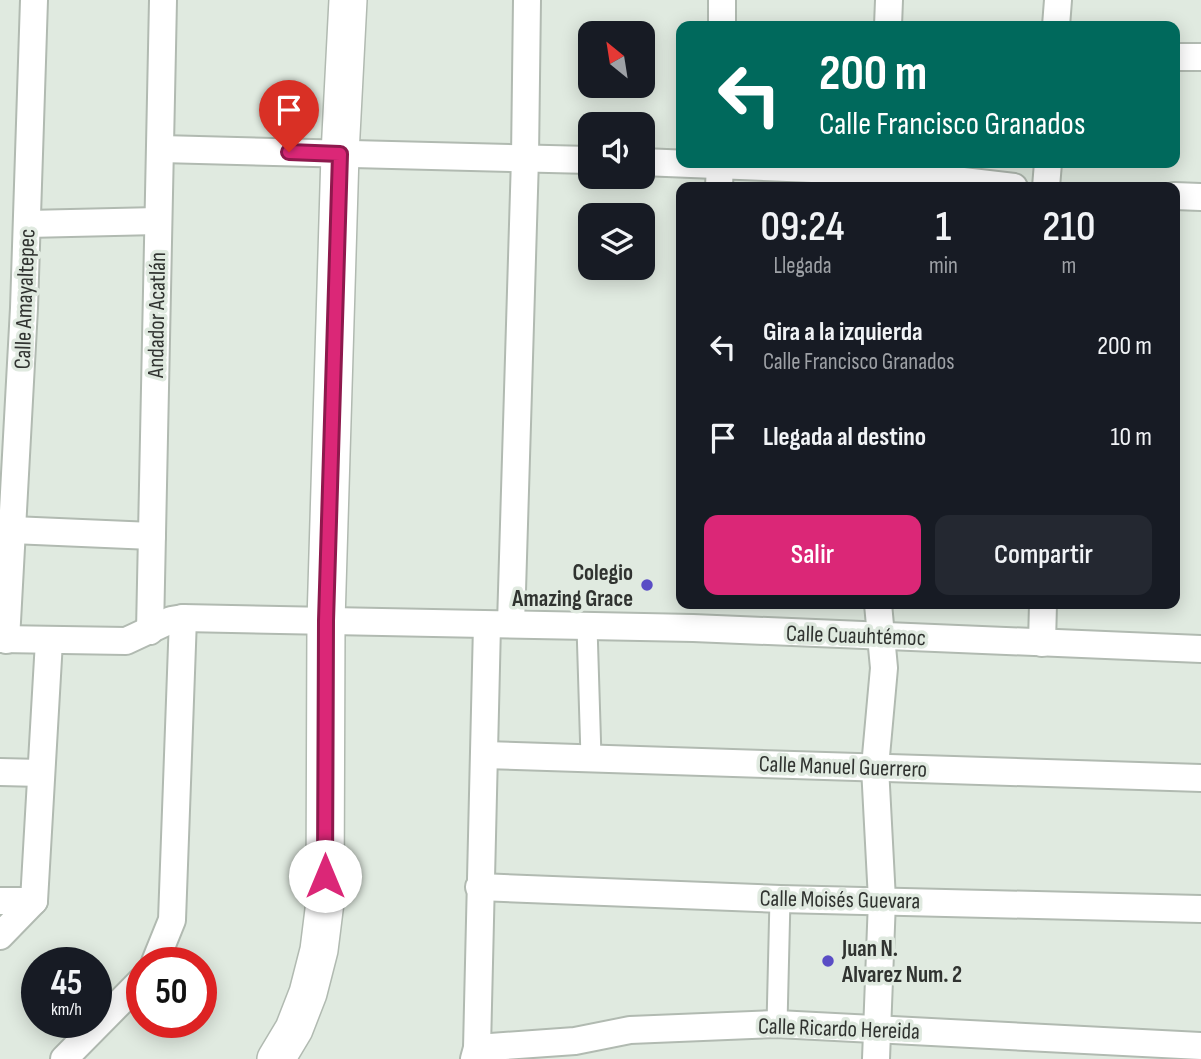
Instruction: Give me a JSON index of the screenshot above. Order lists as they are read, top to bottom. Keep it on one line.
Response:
{"streets":{"street":["Calle Amayaltepec","Andador Acatlán","Calle Cuauhtémoc","Calle Manuel Guerrero","Calle Moisés Guevara","Calle Ricardo Hereida"]},"places":["Colegio Amazing Grace","Juan N. Alvarez Num. 2"],"north":"top left","page":{"turn":["200 m","Calle Francisco Granados"],"eta":["09:24","Llegada","1","min","210","m"],"list":[{"name":"Gira a la izquierda","note":"Calle Francisco Granados","value":"200 m"},{"name":"Llegada al destino","value":"10 m"}],"buttons":["Salir","Compartir"],"speed":"45 km/h","limit":"50"}}
